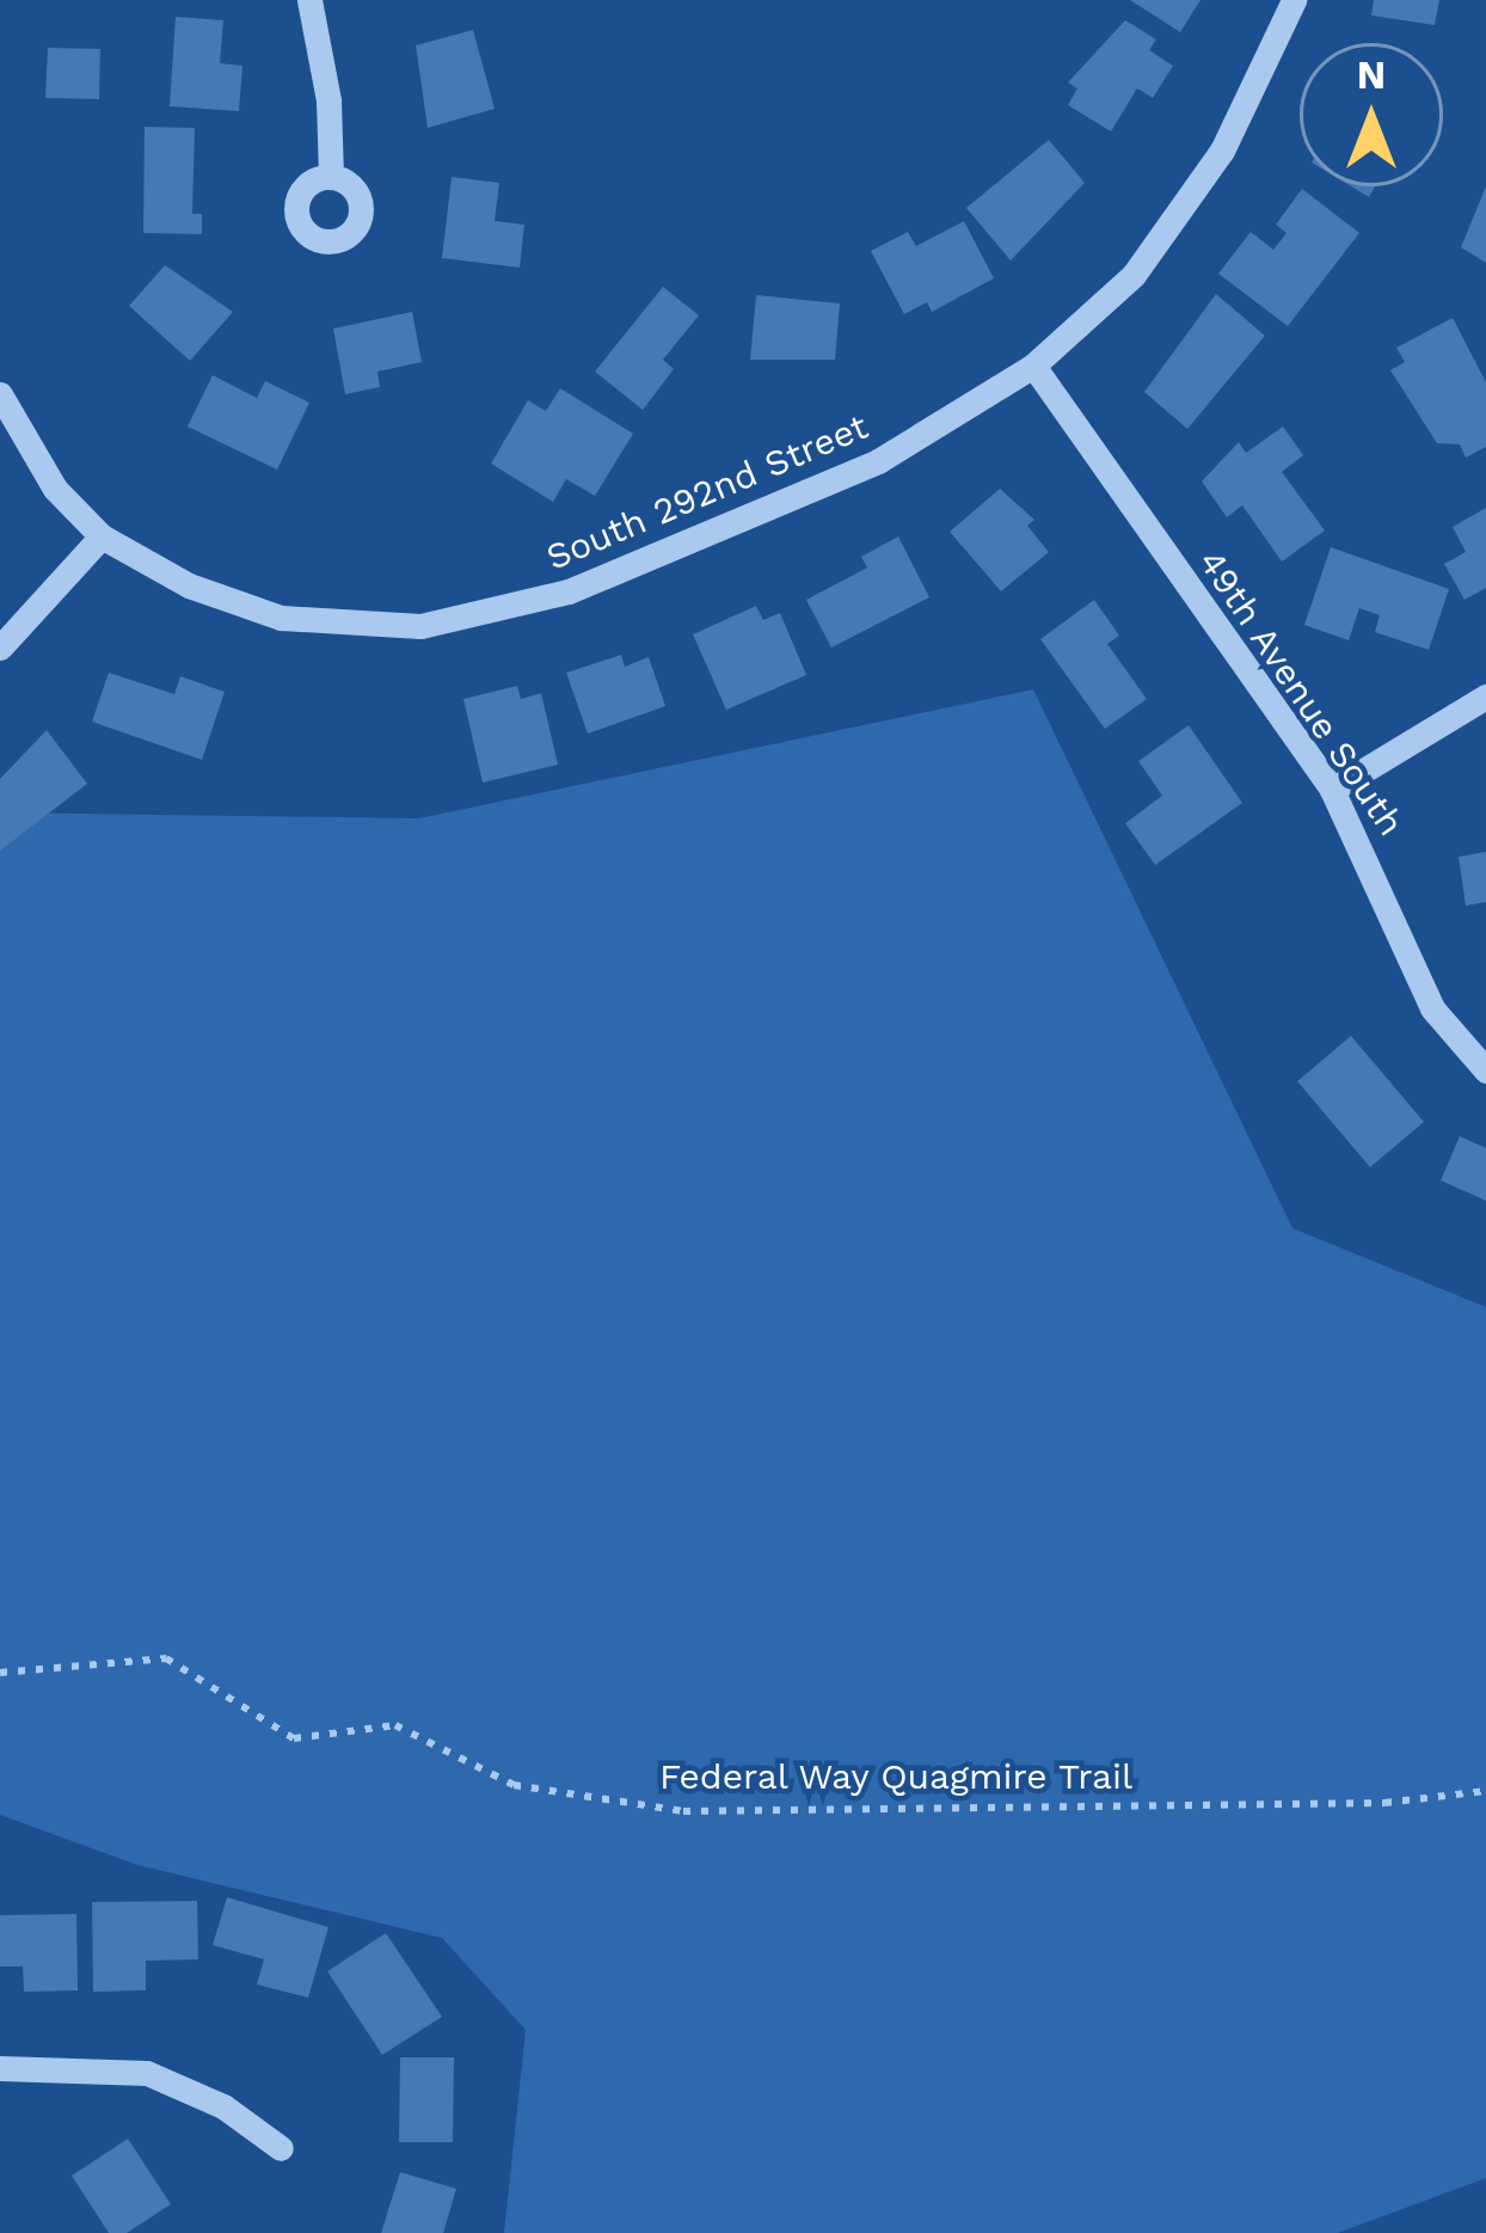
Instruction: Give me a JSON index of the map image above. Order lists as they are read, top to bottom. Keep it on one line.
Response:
{"streets":{"street":["South 292nd Street","49th Avenue South"],"path":["Federal Way Quagmire Trail"]},"crossings":[["South 292nd Street","49th Avenue South"]],"north":"top"}
